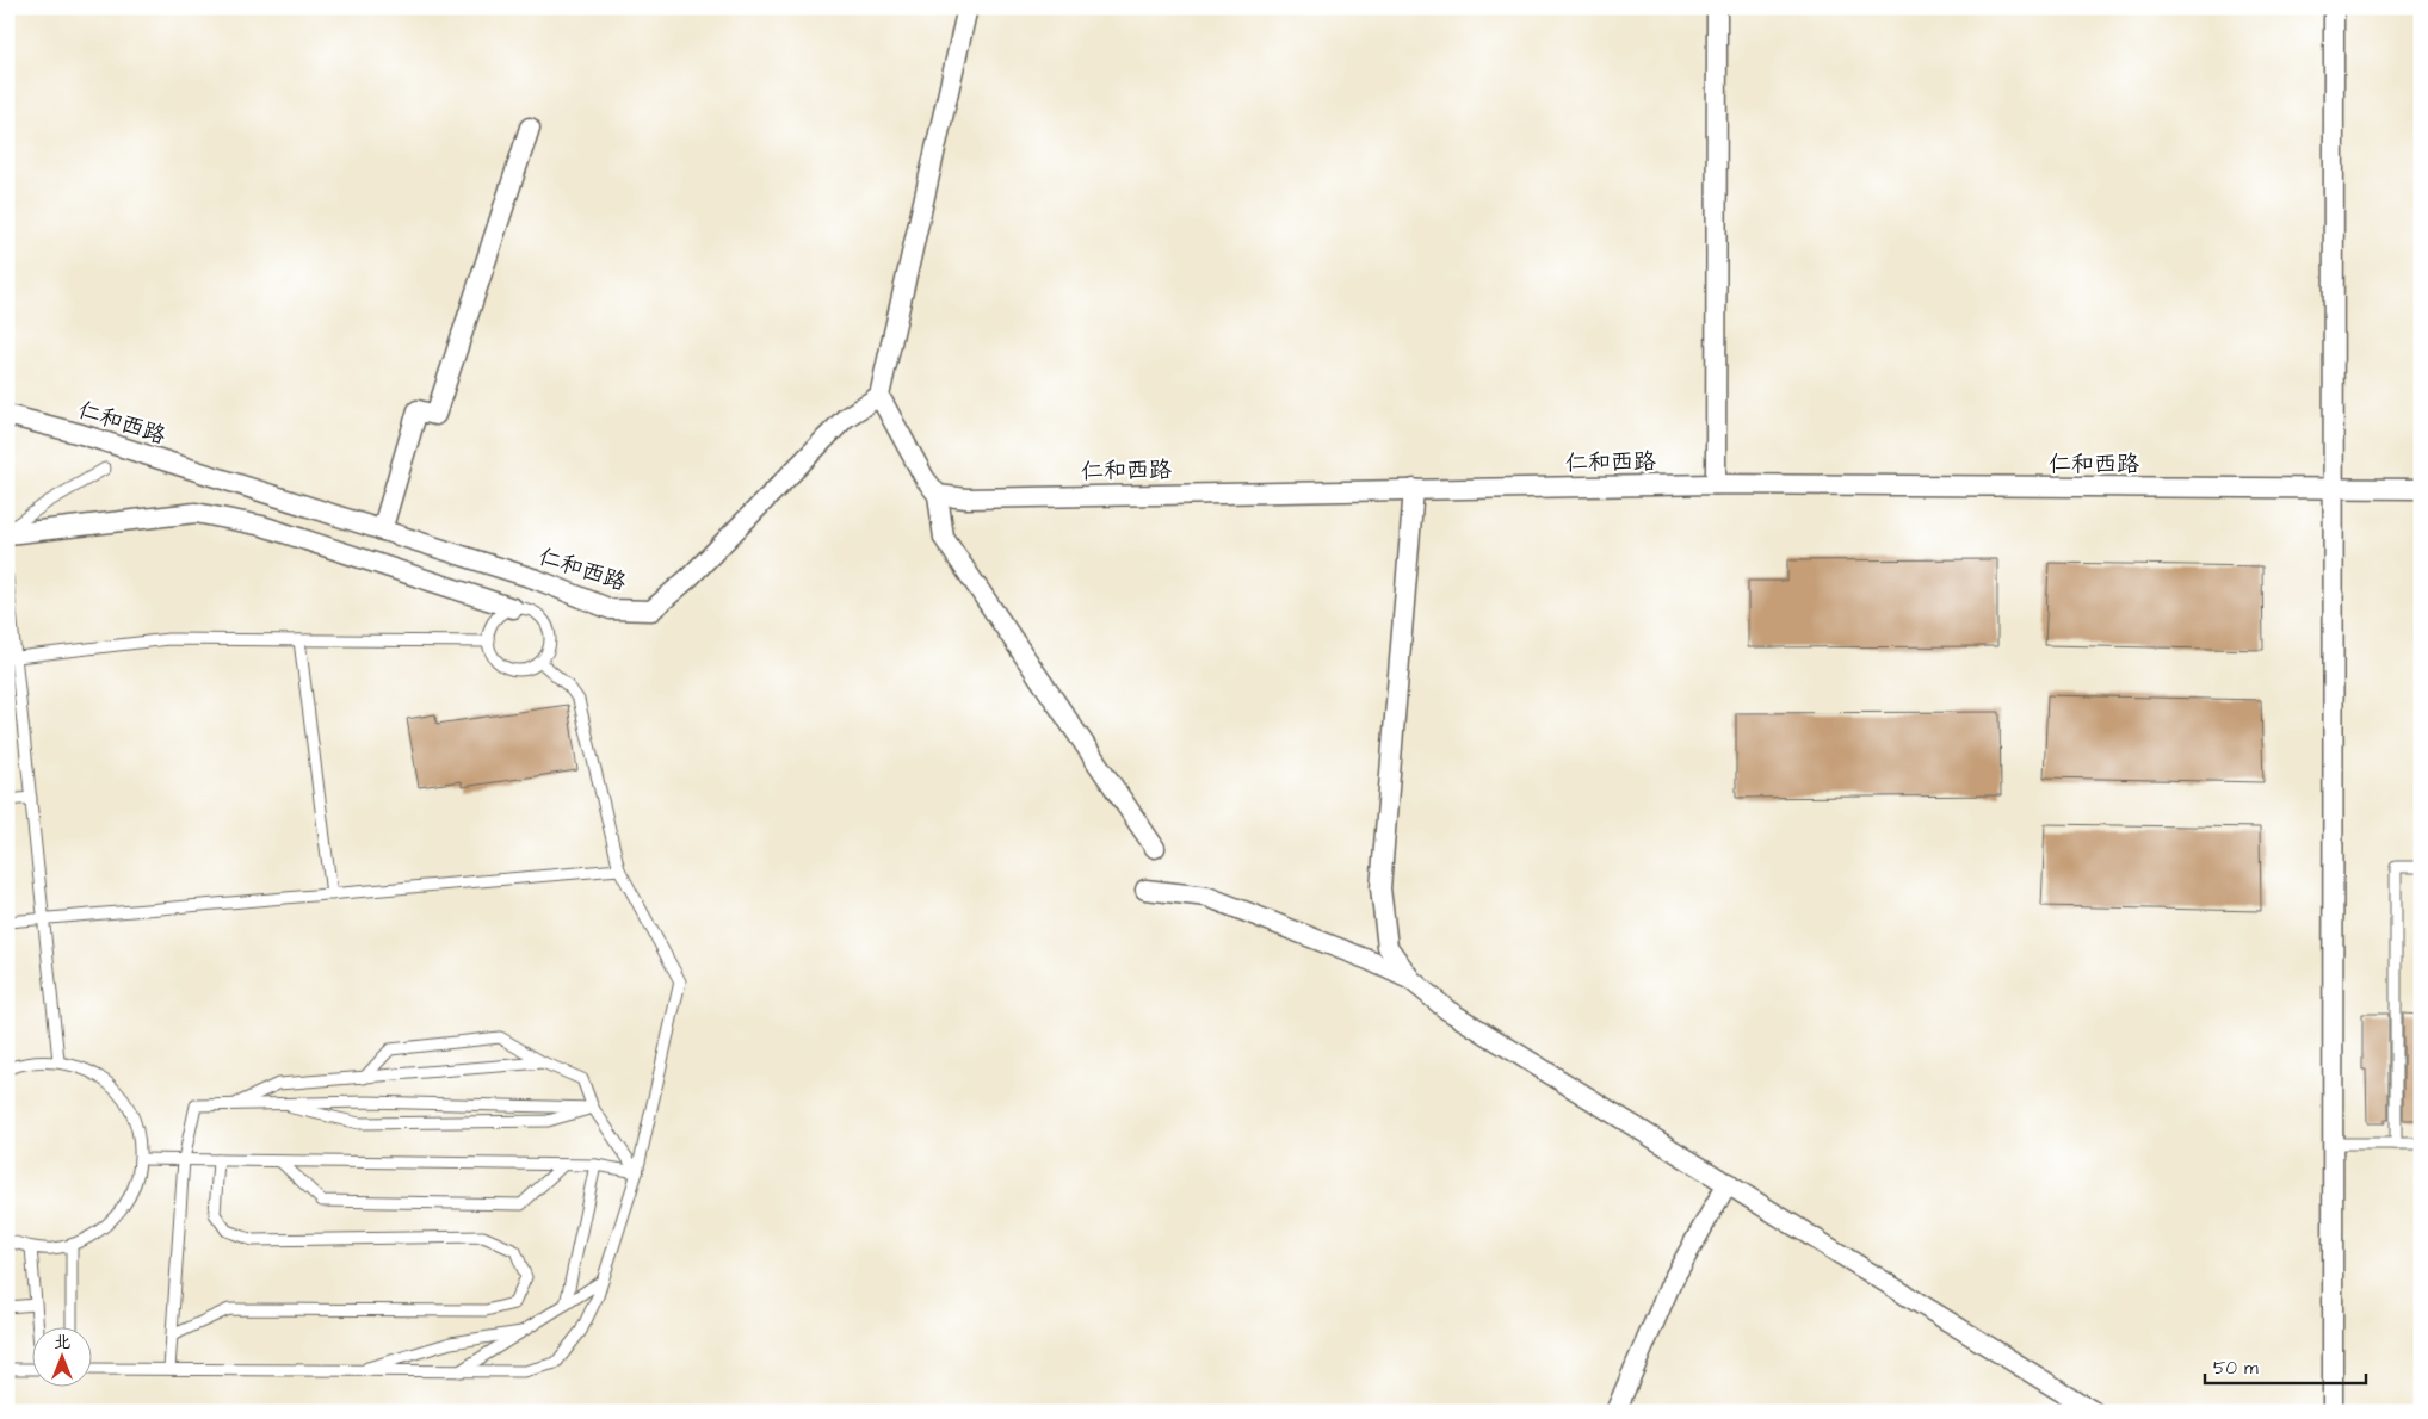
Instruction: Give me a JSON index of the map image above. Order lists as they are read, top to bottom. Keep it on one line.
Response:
{"streets":{"street":["仁和西路"]},"scale_bar":"50 m","north":"top"}
